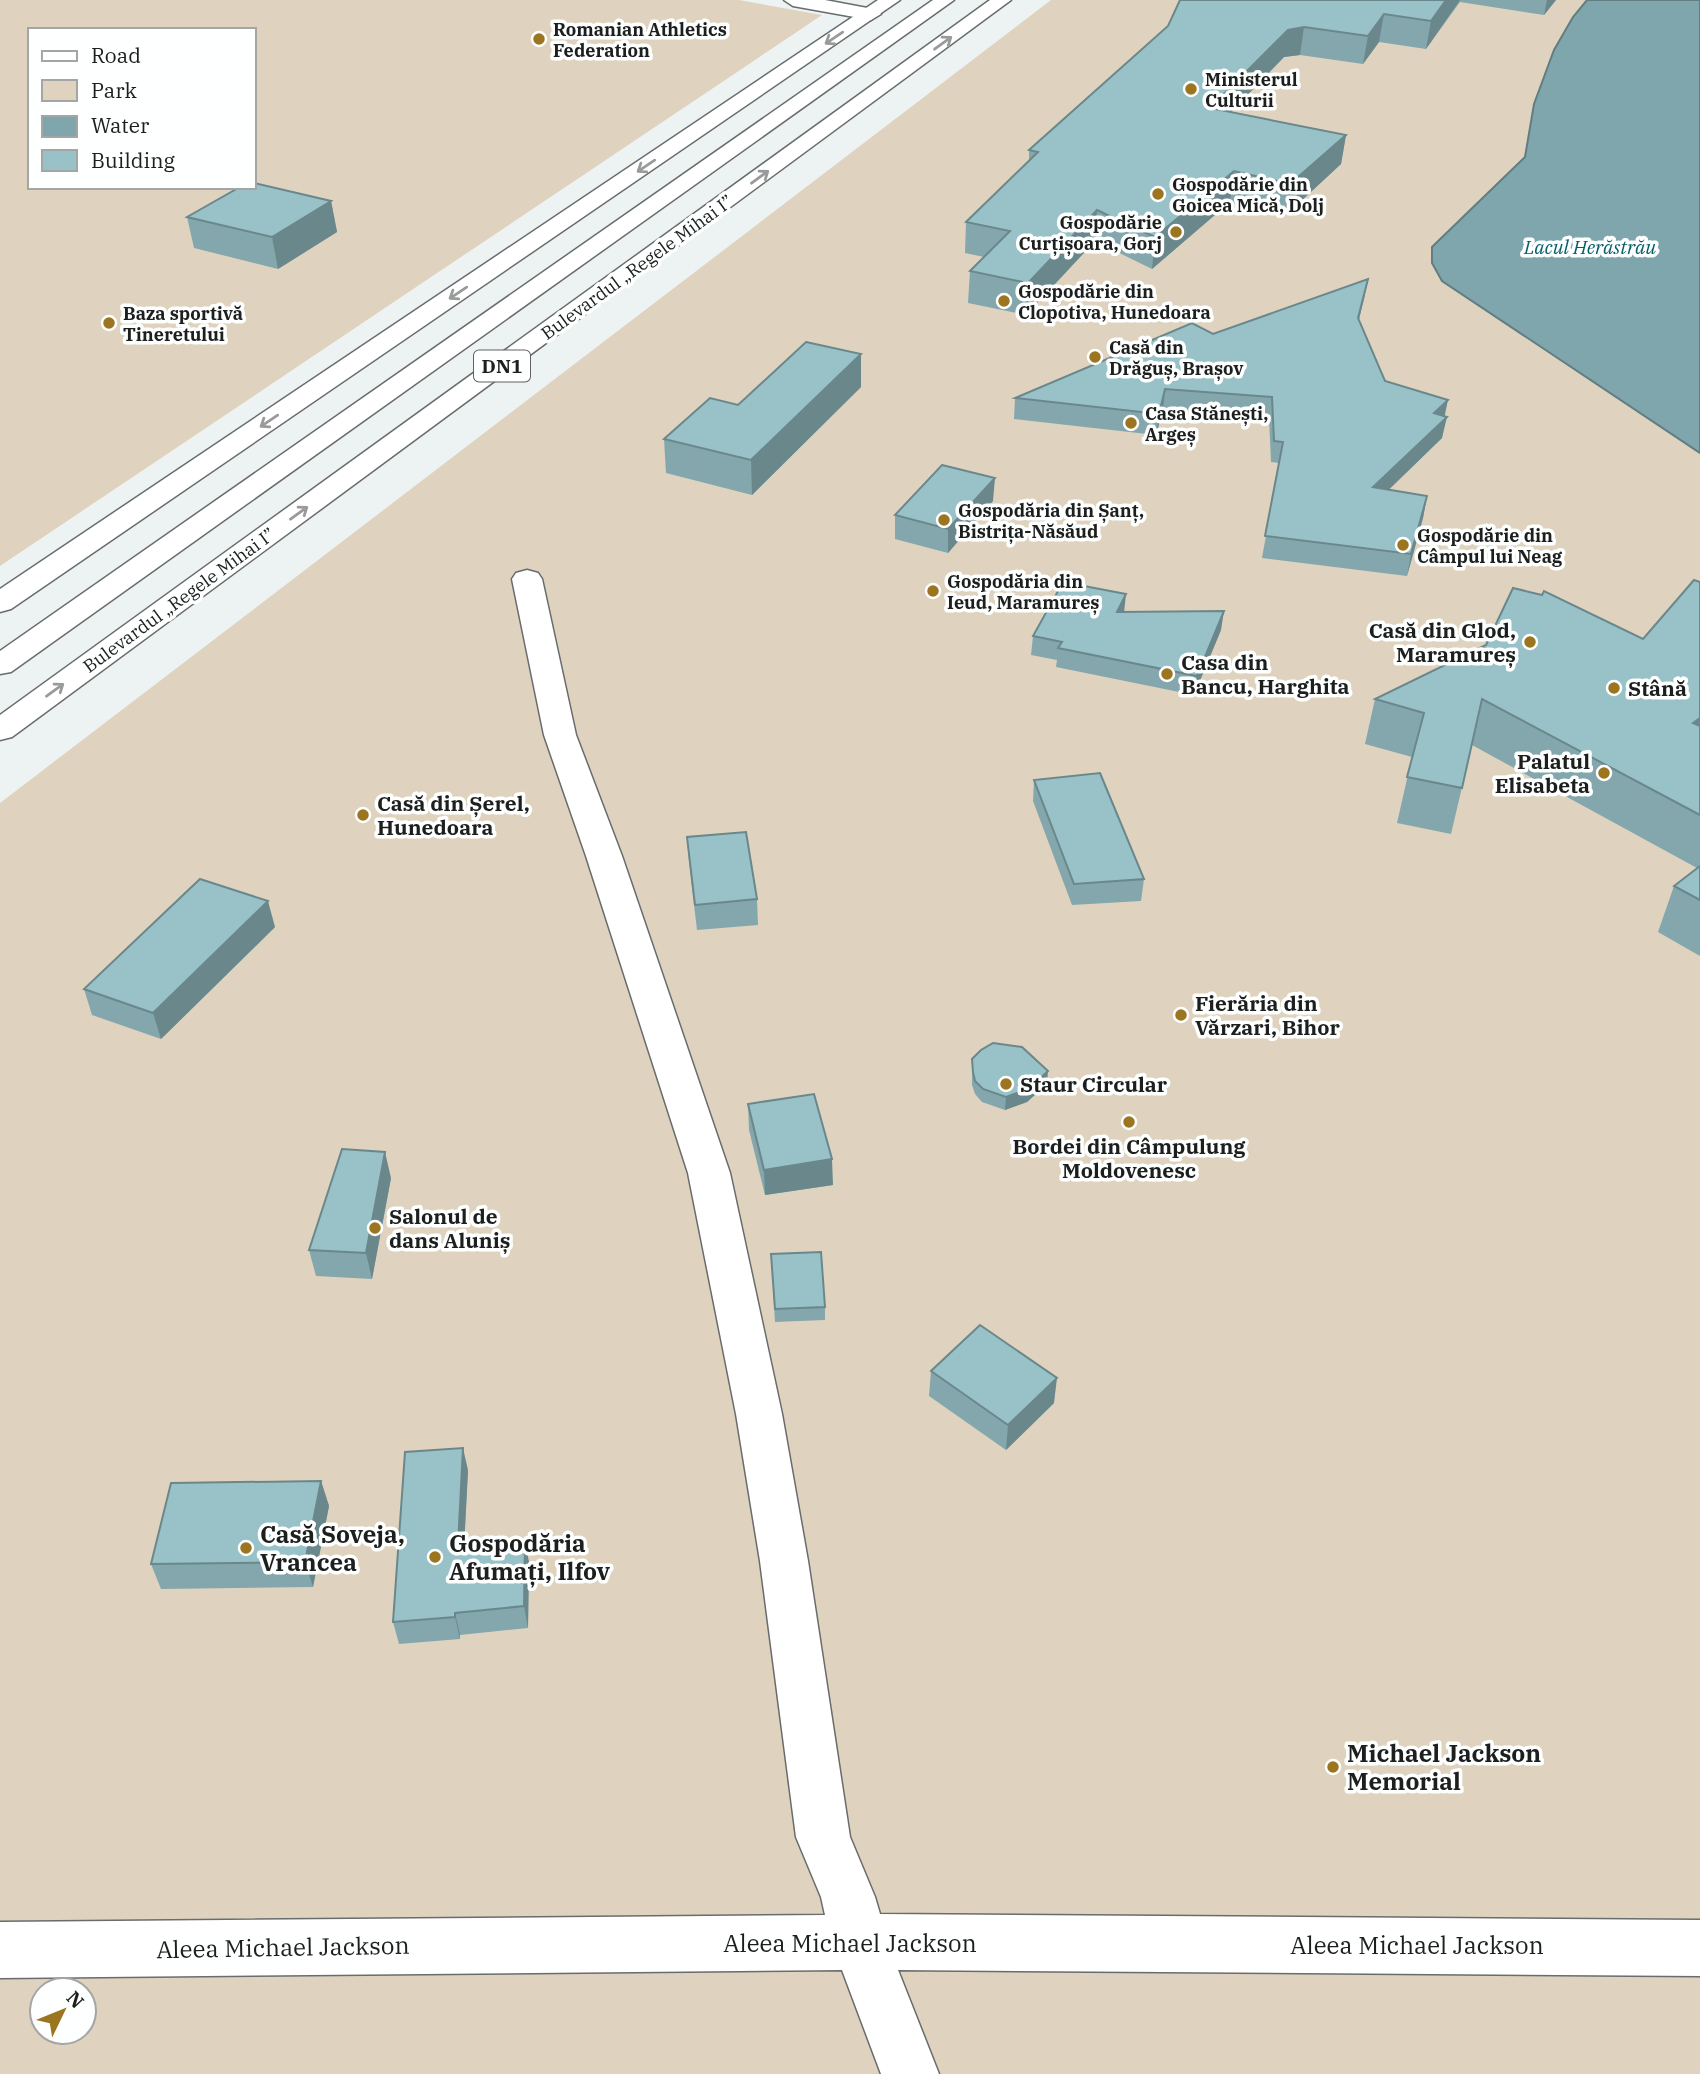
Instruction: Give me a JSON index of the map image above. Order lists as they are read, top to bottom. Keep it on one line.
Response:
{"streets":{"main road":["Bulevardul „Regele Mihai I”","DN1","Aleea Michael Jackson"]},"water":["Lacul Herăstrău"],"places":["Romanian Athletics Federation","Ministerul Culturii","Gospodărie din Goicea Mică, Dolj","Gospodărie Curțișoara, Gorj","Gospodărie din Clopotiva, Hunedoara","Baza sportivă Tineretului","Casă din Drăguș, Brașov","Casa Stănești, Argeș","Gospodăria din Șanț, Bistrița-Năsăud","Gospodărie din Câmpul lui Neag","Gospodăria din Ieud, Maramureș","Casă din Glod, Maramureș","Casa din Bancu, Harghita","Stână","Palatul Elisabeta","Casă din Șerel, Hunedoara","Fierăria din Vărzari, Bihor","Staur Circular","Bordei din Câmpulung Moldovenesc","Salonul de dans Aluniș","Casă Soveja, Vrancea","Gospodăria Afumați, Ilfov","Michael Jackson Memorial"],"legend":["Road","Park","Water","Building"],"north":"top right"}
